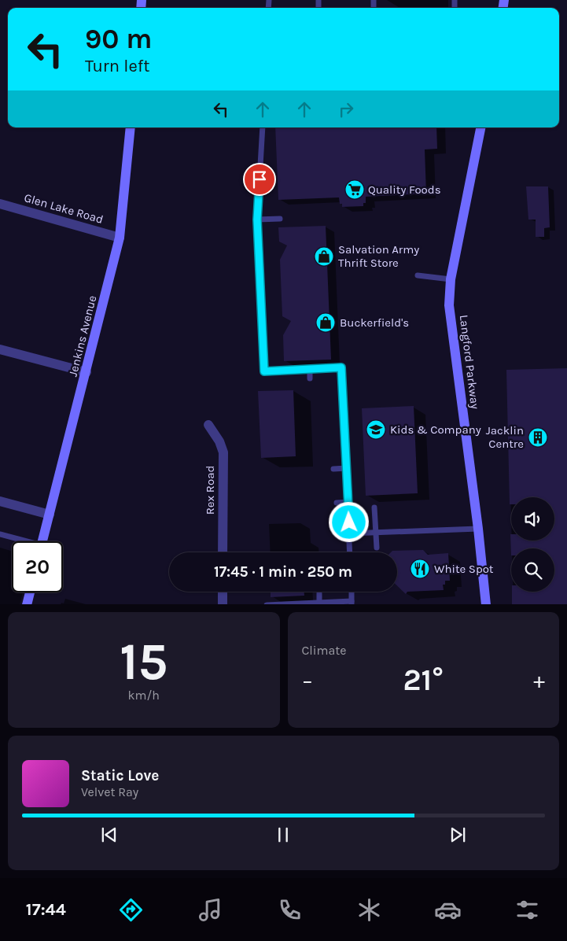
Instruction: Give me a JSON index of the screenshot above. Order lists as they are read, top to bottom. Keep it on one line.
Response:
{"streets":{"main road":["Jenkins Avenue","Langford Parkway"],"street":["Glen Lake Road","Rex Road"]},"crossings":[["Glen Lake Road","Jenkins Avenue"]],"places":{"supermarket":["Quality Foods"],"shop":["Salvation Army Thrift Store","Buckerfield's"],"school or university":["Kids & Company"],"building":["Jacklin Centre"],"restaurant":["White Spot"]},"page":{"turn":["90 m","Turn left"],"limit":"20","trip":"17:45 · 1 min · 250 m","tile":[["15","km/h"],"Climate"],"heat":["−","21°","+"],"song":["Static Love","Velvet Ray"],"tabs":"17:44"}}
